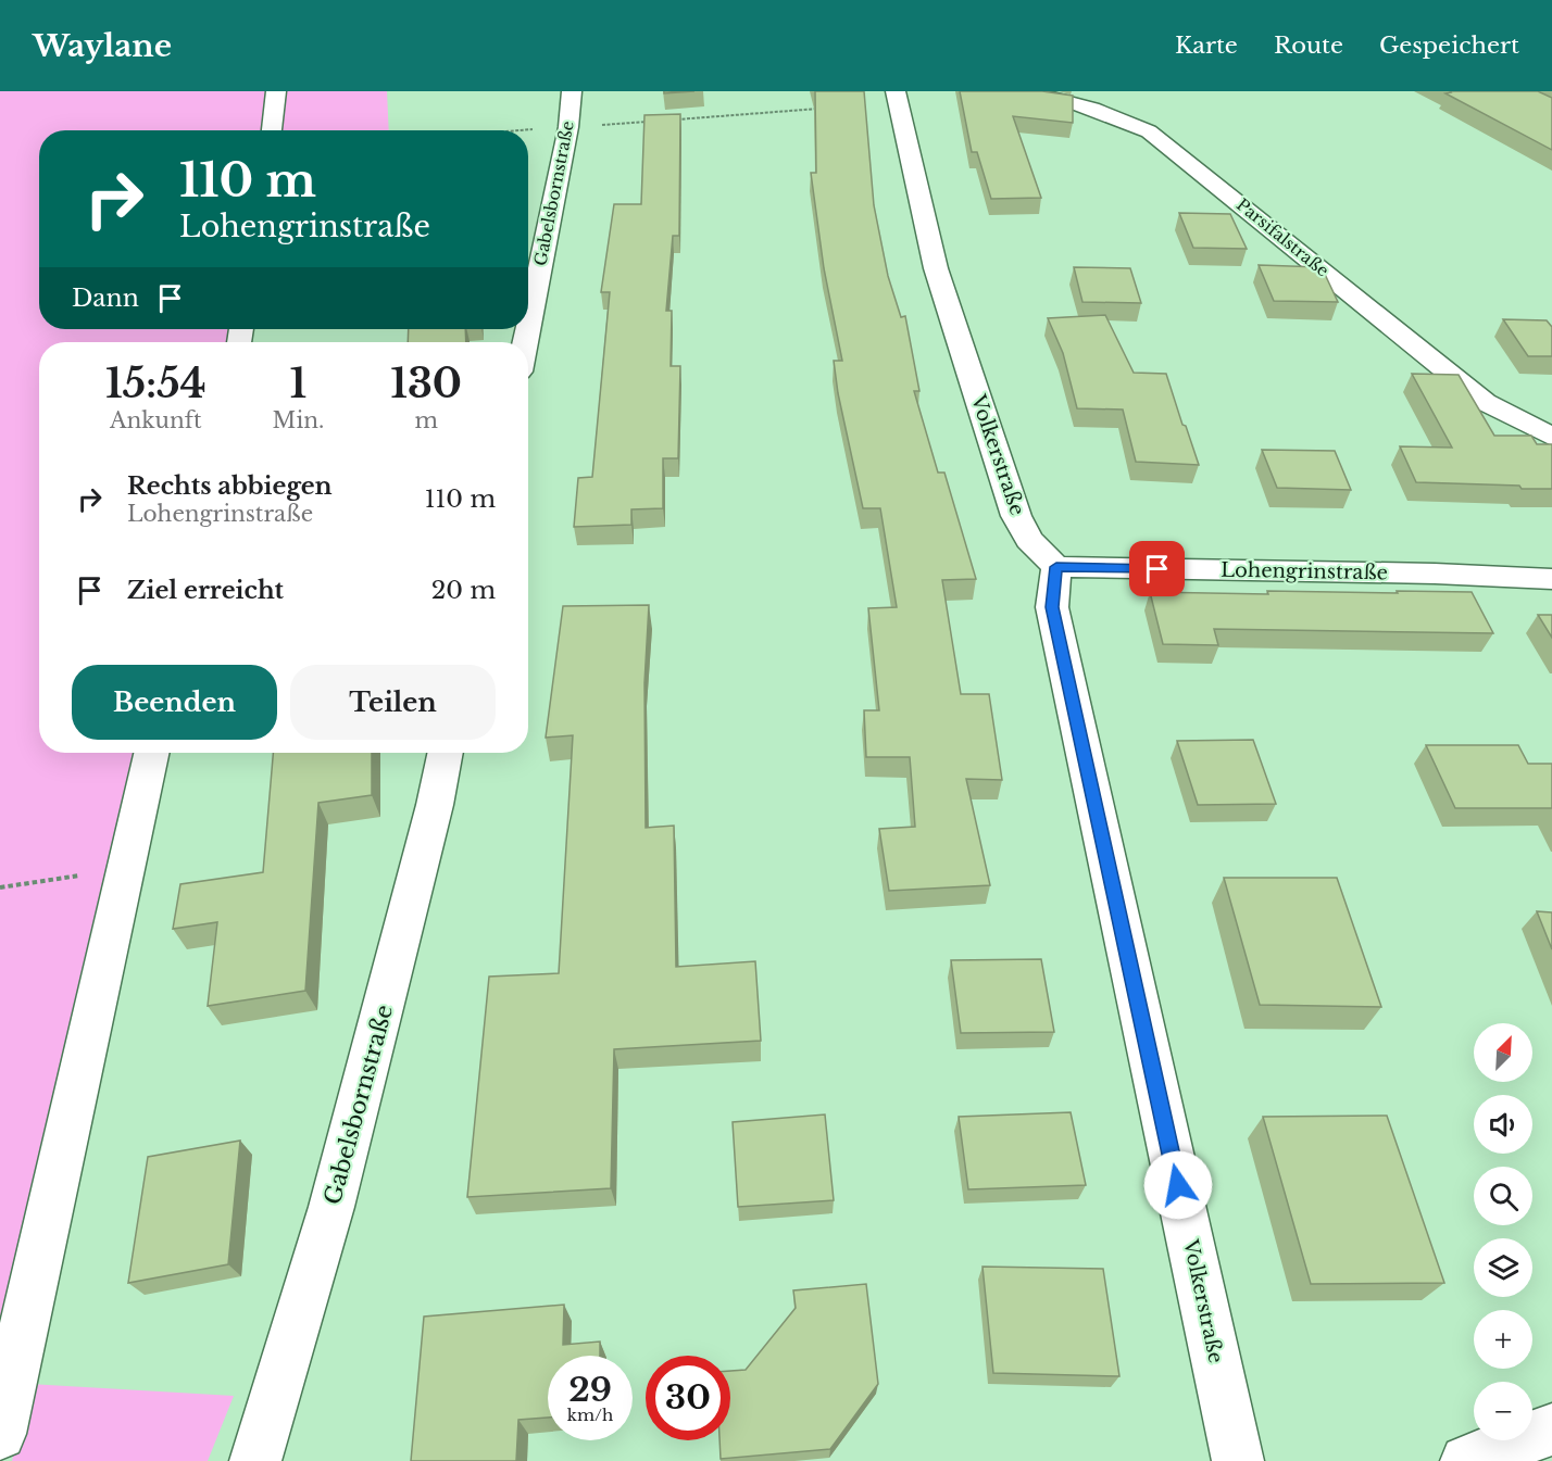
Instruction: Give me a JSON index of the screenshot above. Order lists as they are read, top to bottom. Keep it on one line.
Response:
{"streets":{"street":["Gabelsbornstraße","Parsifalstraße","Volkerstraße","Lohengrinstraße"]},"crossings":[["Volkerstraße","Lohengrinstraße"]],"north":"top right","page":{"header":"Waylane","nav":["Karte","Route","Gespeichert"],"turn":["110 m","Lohengrinstraße"],"then":"Dann","eta":["15:54","Ankunft","1","Min.","130","m"],"list":[{"name":"Rechts abbiegen","note":"Lohengrinstraße","value":"110 m"},{"name":"Ziel erreicht","value":"20 m"}],"buttons":["Beenden","Teilen"],"map_buttons":["+","−"],"speed":"29 km/h","limit":"30"}}
